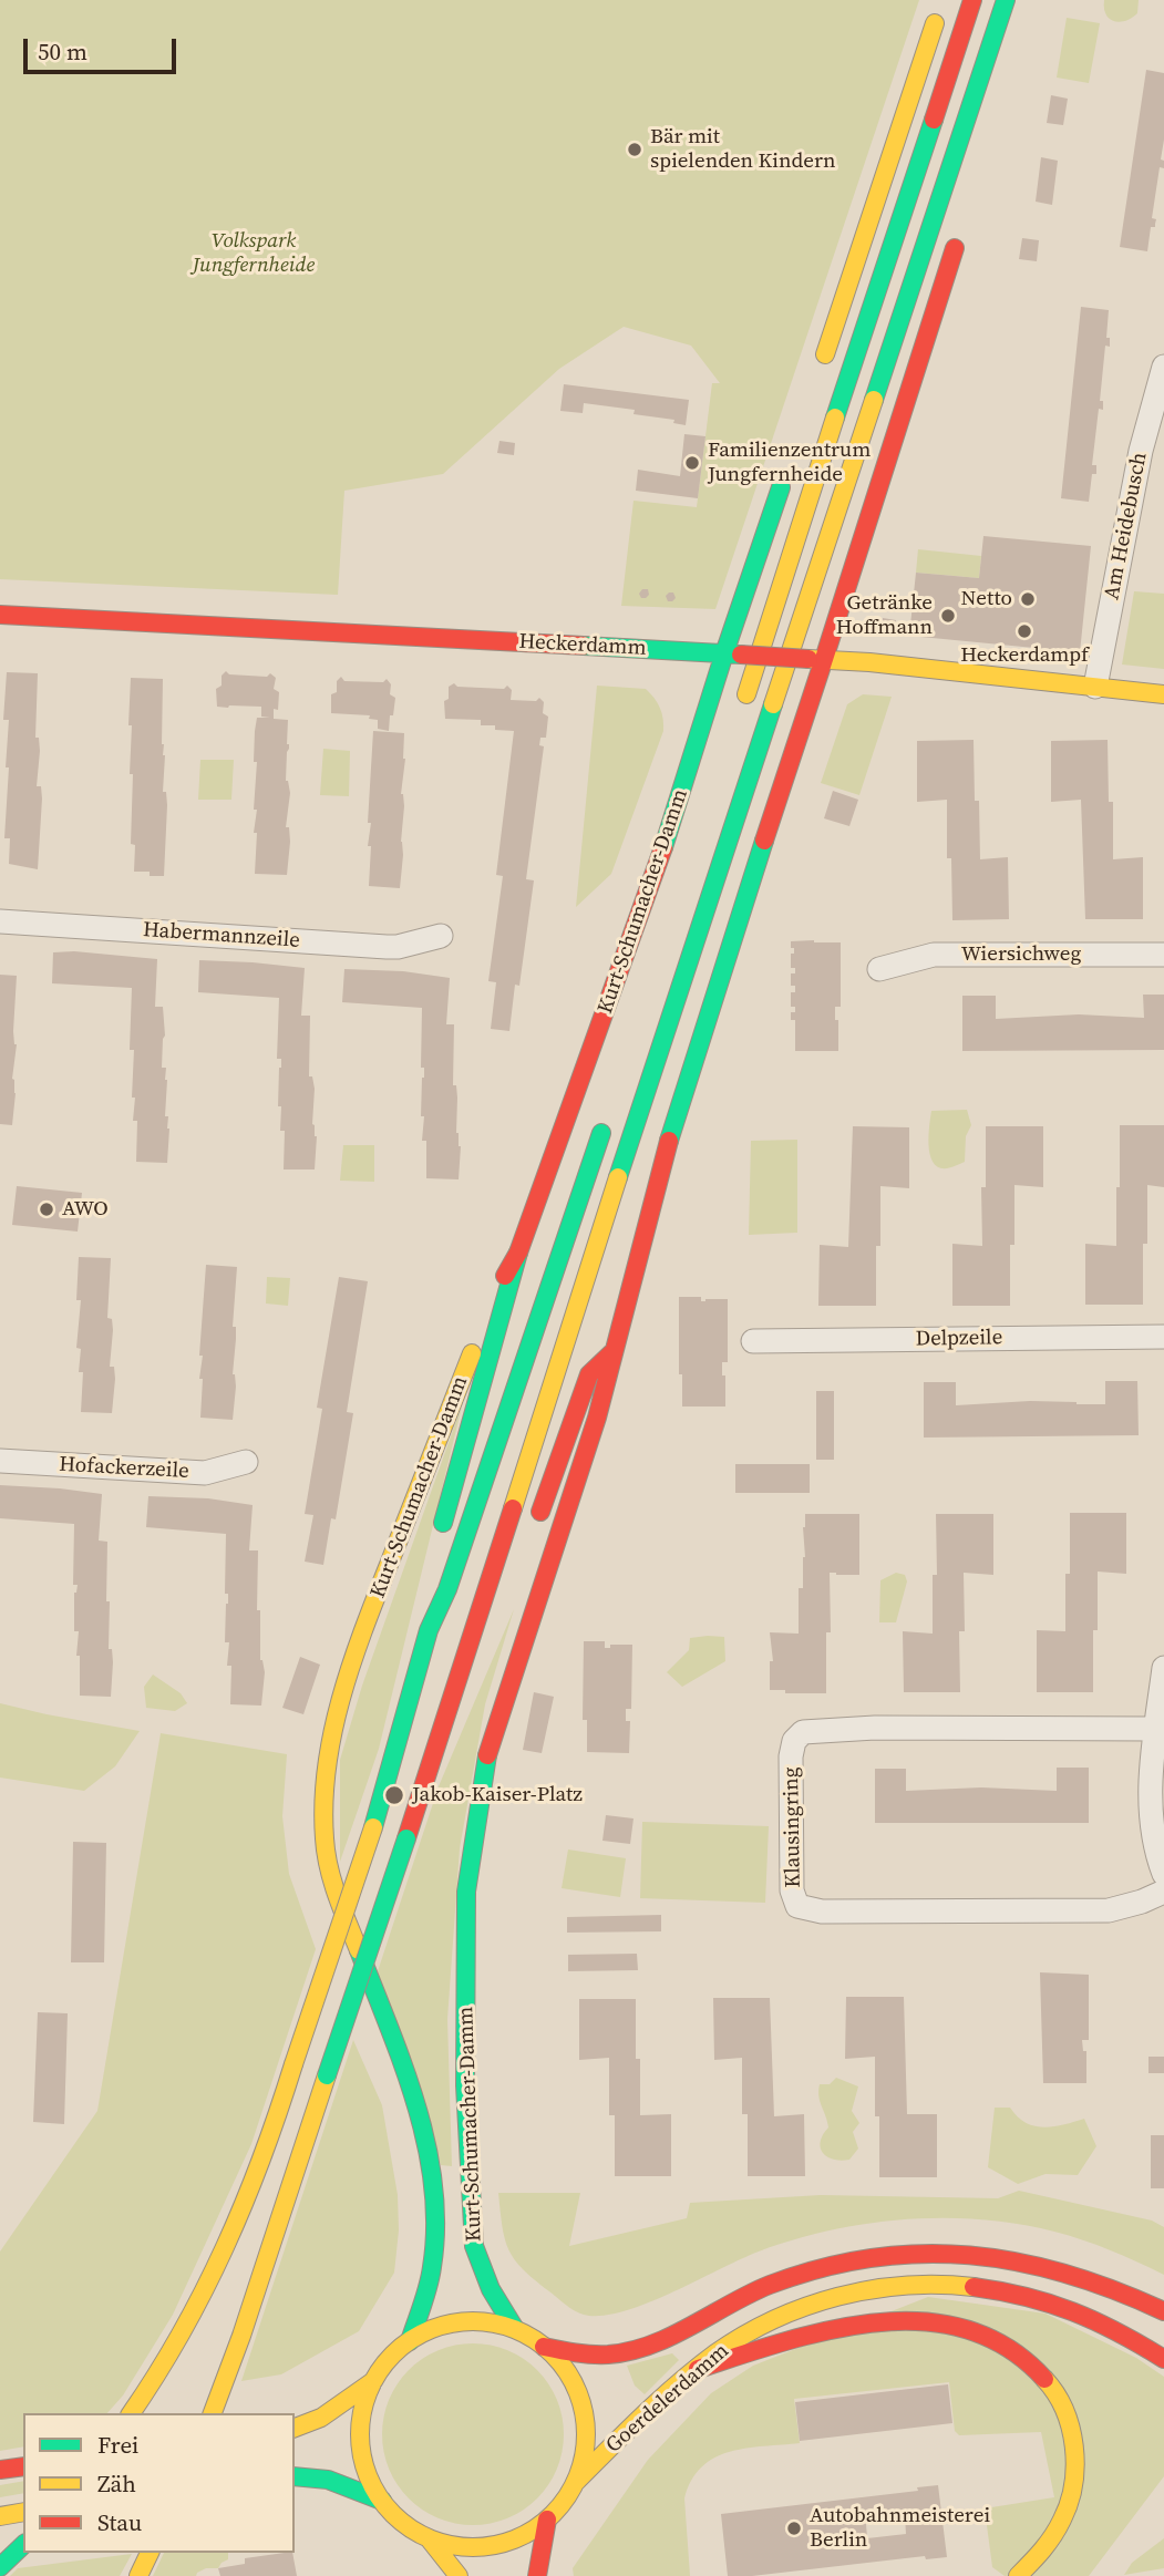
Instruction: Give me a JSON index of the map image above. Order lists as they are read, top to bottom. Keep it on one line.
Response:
{"streets":{"main road":["Heckerdamm","Kurt-Schumacher-Damm","Goerdelerdamm"],"street":["Am Heidebusch","Habermannzeile","Wiersichweg","Delpzeile","Hofackerzeile","Klausingring"]},"crossings":[["Am Heidebusch","Heckerdamm"],["Heckerdamm","Kurt-Schumacher-Damm"],["Kurt-Schumacher-Damm","Goerdelerdamm"]],"parks":["Volkspark Jungfernheide"],"places":["Bär mit spielenden Kindern","Familienzentrum Jungfernheide","Netto","Getränke Hoffmann","Heckerdampf","AWO","Jakob-Kaiser-Platz","Autobahnmeisterei Berlin"],"legend":["Frei","Zäh","Stau"],"scale_bar":"50 m"}
